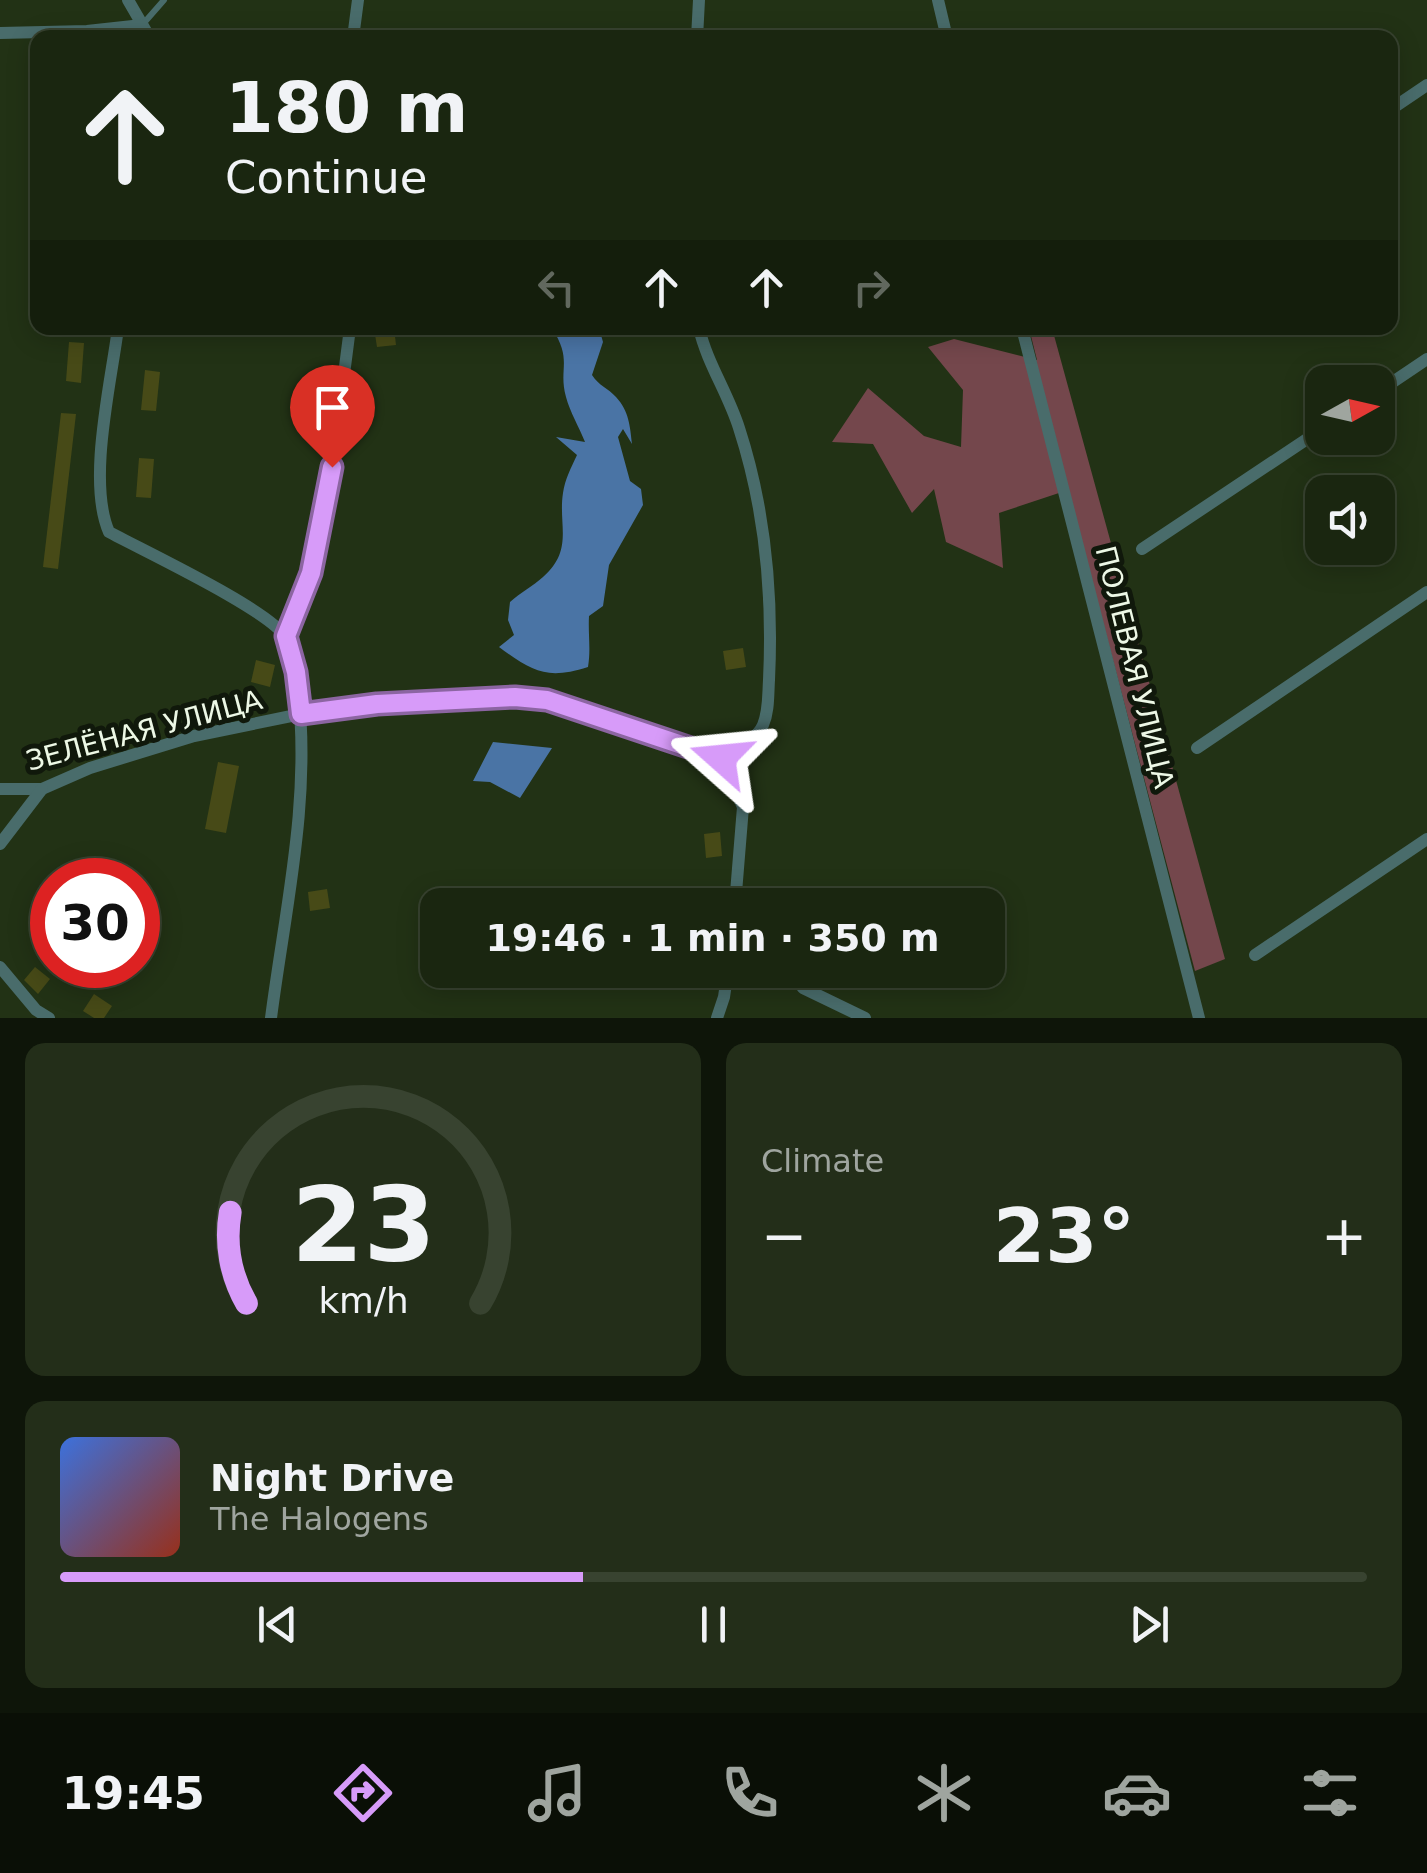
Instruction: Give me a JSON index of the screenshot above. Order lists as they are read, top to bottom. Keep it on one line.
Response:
{"streets":{"street":["ПОЛЕВАЯ УЛИЦА","ЗЕЛЁНАЯ УЛИЦА"]},"north":"right","page":{"turn":["180 m","Continue"],"limit":"30","trip":"19:46 · 1 min · 350 m","tile":"Climate","heat":["−","23°","+"],"song":["Night Drive","The Halogens"],"tabs":"19:45","gauge":["23","km/h"]}}
